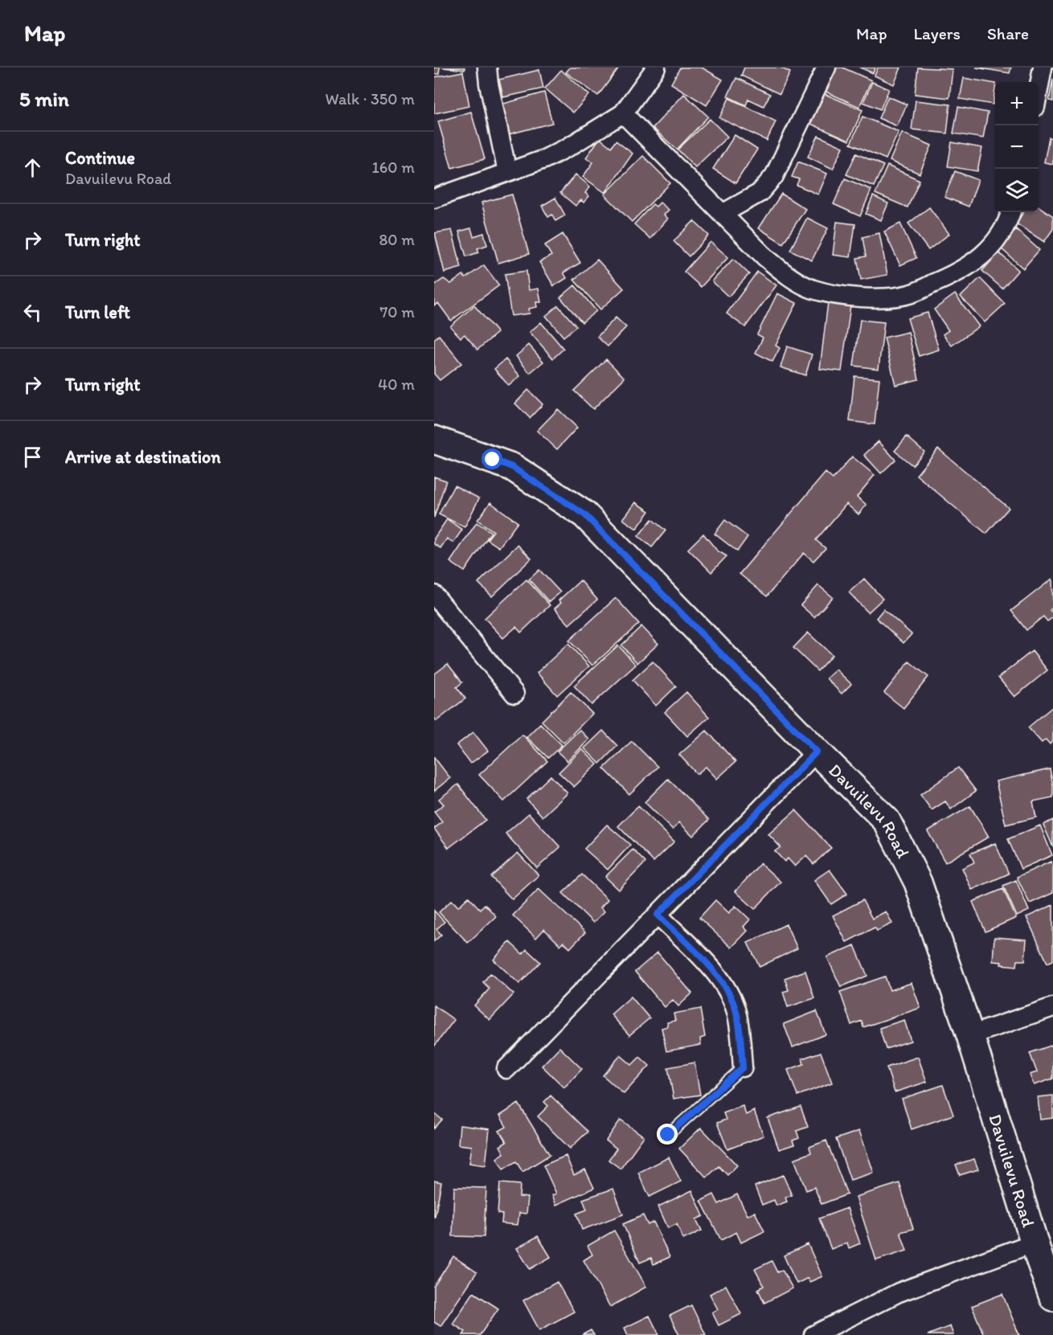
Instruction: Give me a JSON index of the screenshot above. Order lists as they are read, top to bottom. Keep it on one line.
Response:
{"streets":{"street":["Davuilevu Road"]},"page":{"header":"Map","nav":["Map","Layers","Share"],"heading":["5 min","Walk · 350 m"],"map_buttons":["+","−"],"list":[["Continue","Davuilevu Road","160 m"],["Turn right","80 m"],["Turn left","70 m"],["Turn right","40 m"],"Arrive at destination"]}}
